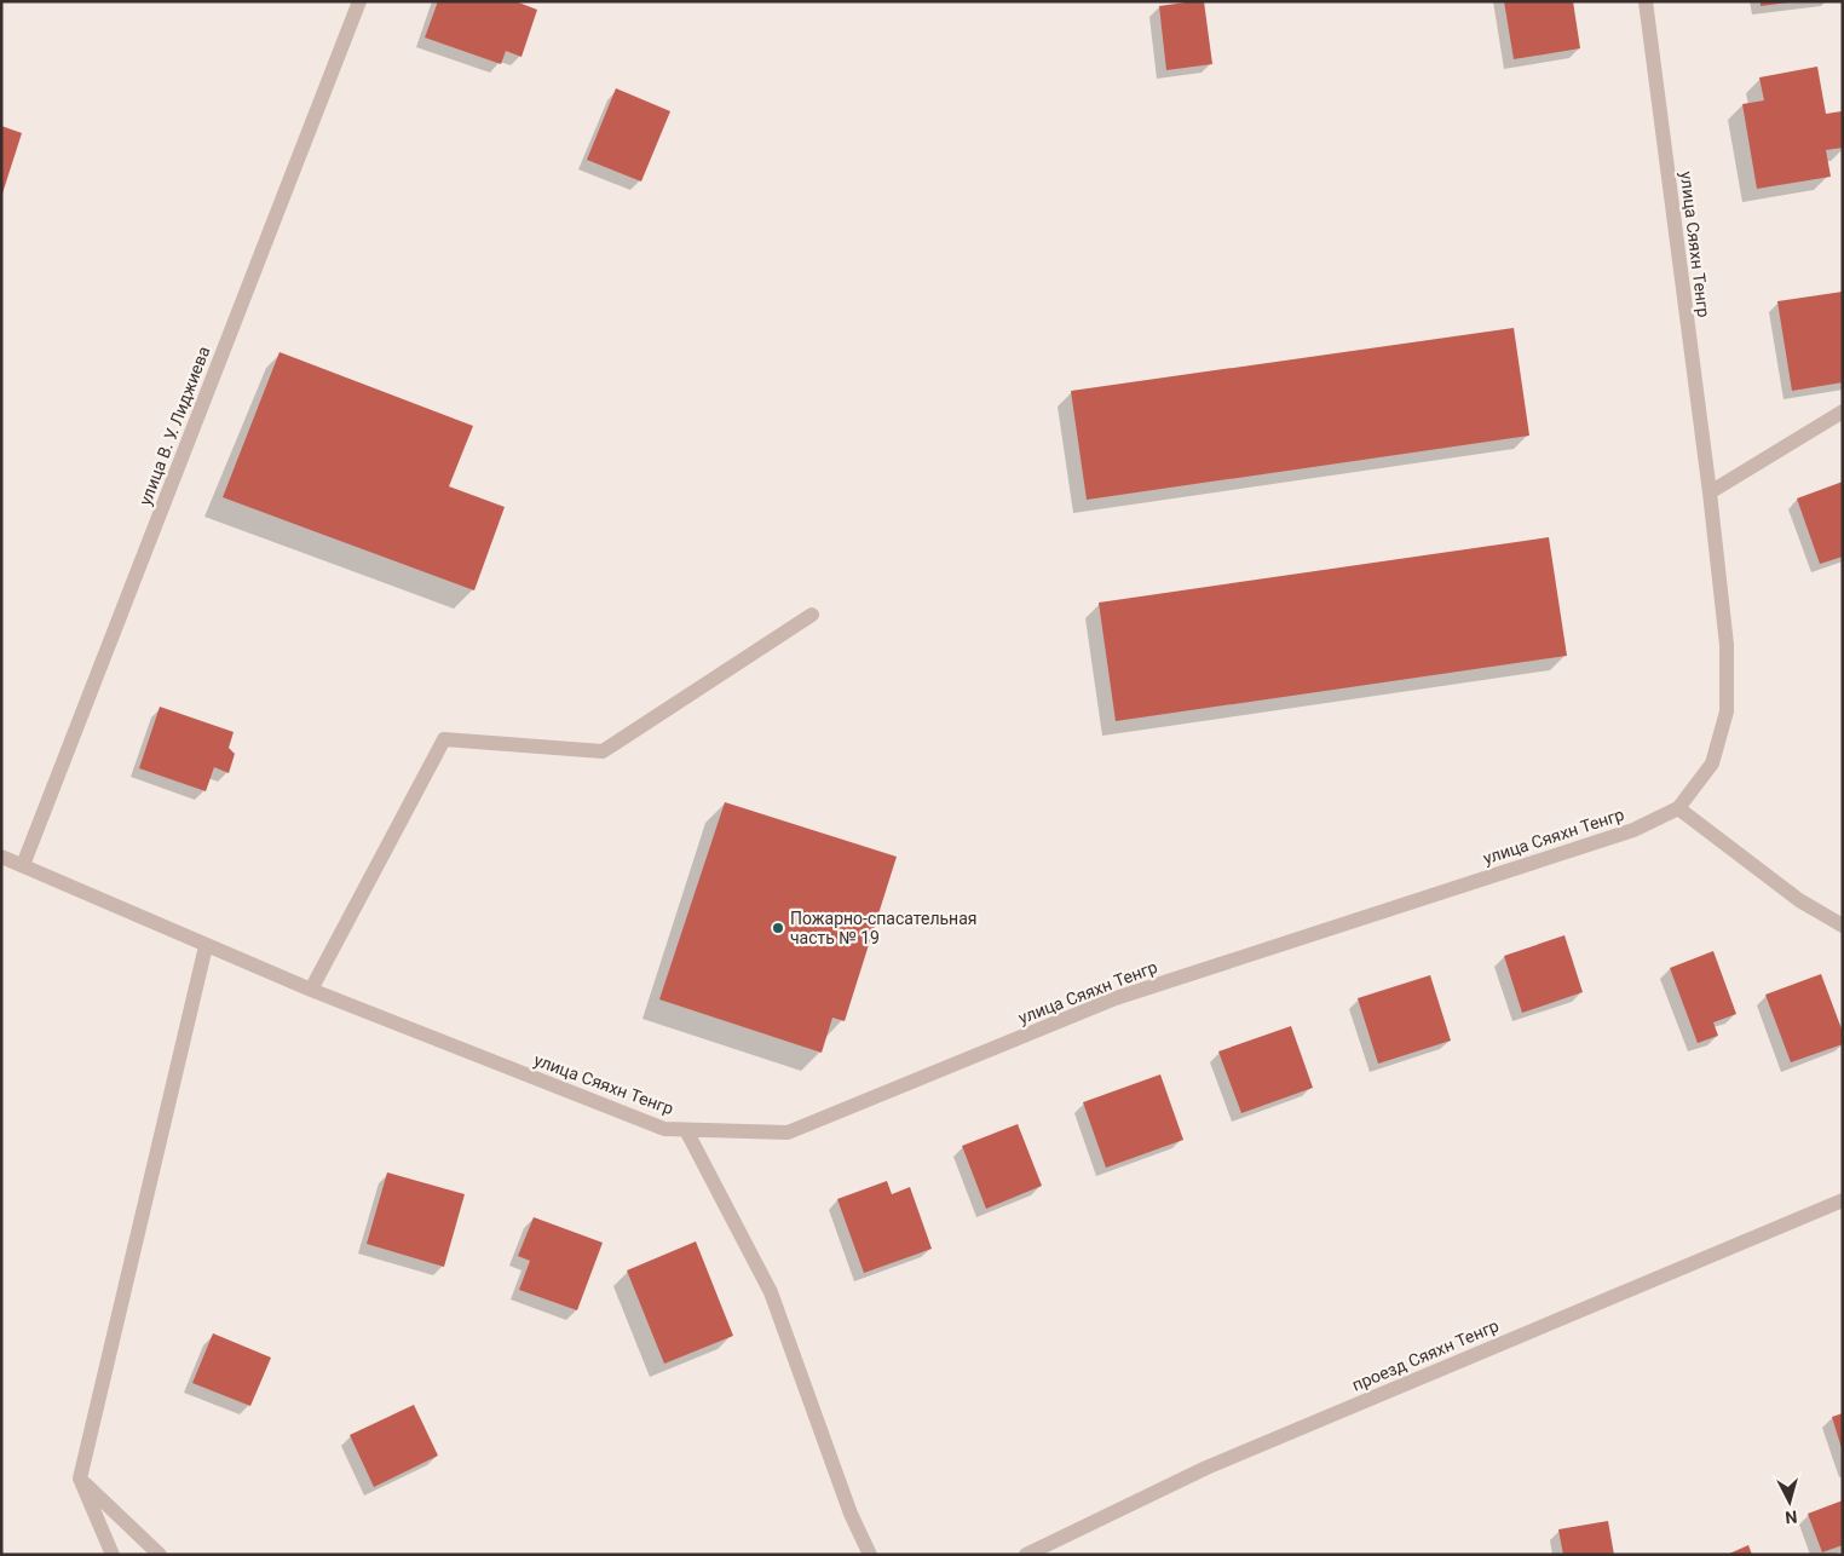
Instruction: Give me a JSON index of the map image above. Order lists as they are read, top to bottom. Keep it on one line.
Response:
{"streets":{"street":["улица Сяяхн Тенгр","улица В. У. Лиджиева","проезд Сяяхн Тенгр"]},"places":["Пожарно-спасательная часть № 19"],"north":"bottom"}
